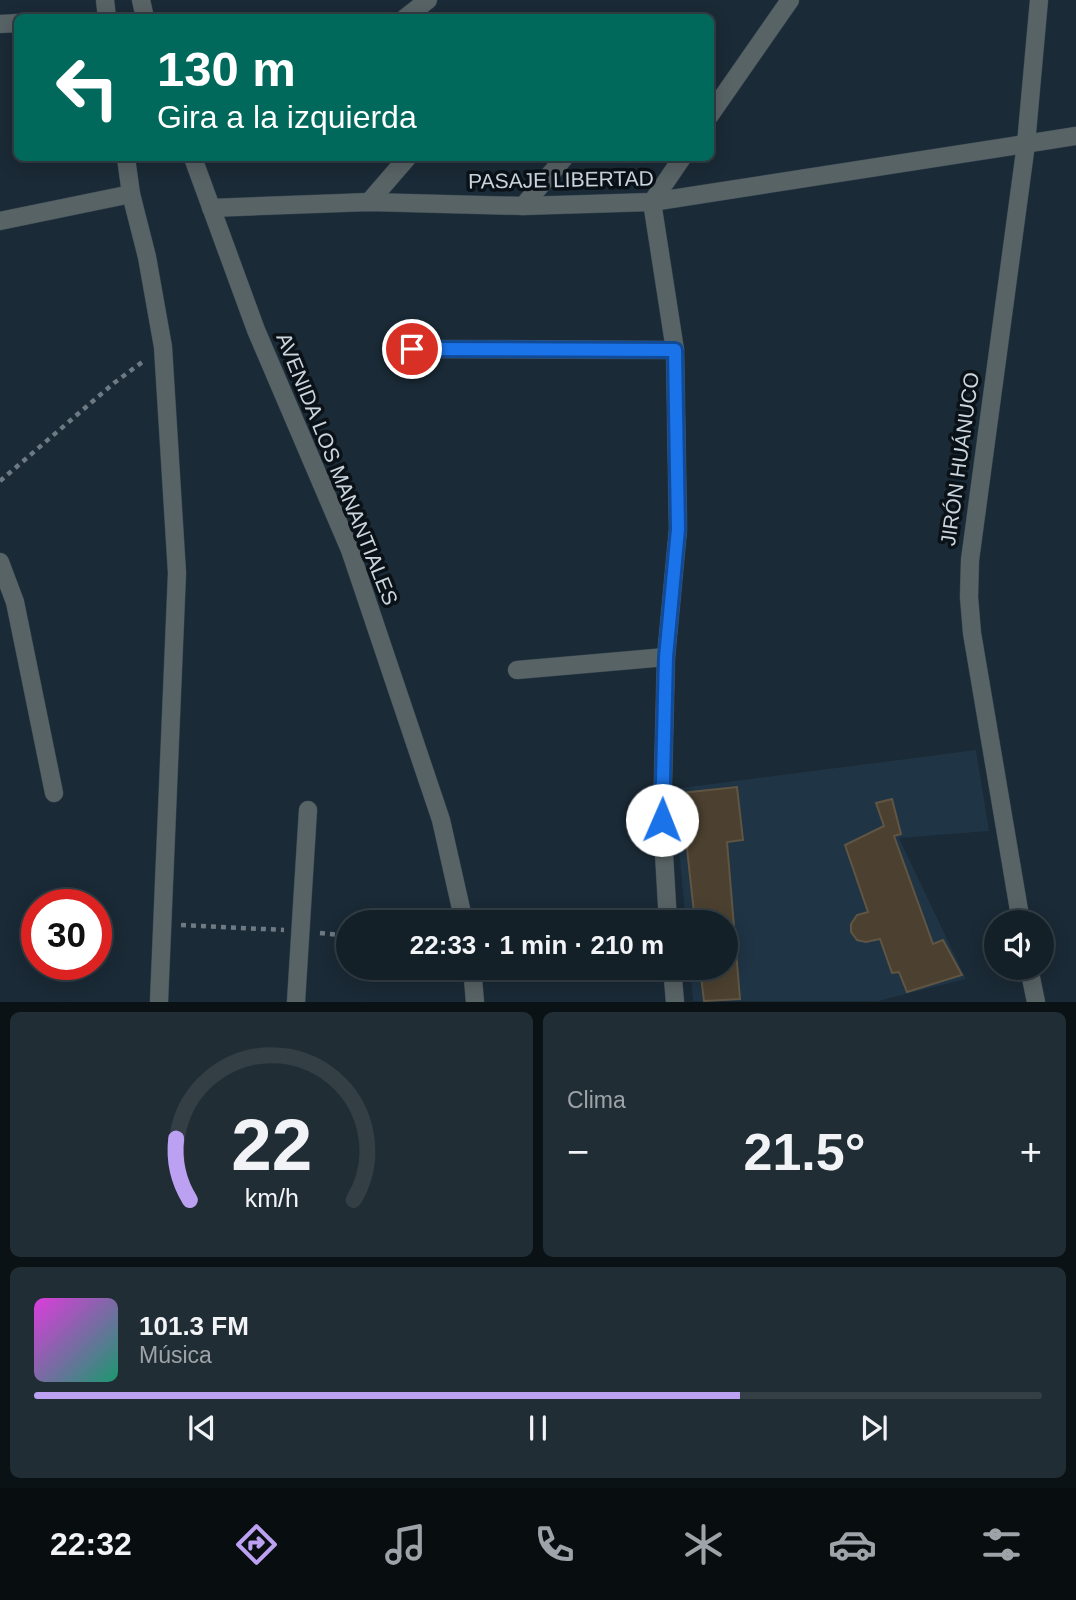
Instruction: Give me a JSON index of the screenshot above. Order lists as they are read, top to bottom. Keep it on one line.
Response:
{"streets":{"street":["PASAJE LIBERTAD","JIRÓN HUÁNUCO","AVENIDA LOS MANANTIALES"]},"crossings":[["PASAJE LIBERTAD","JIRÓN HUÁNUCO"],["PASAJE LIBERTAD","AVENIDA LOS MANANTIALES"]],"page":{"turn":["130 m","Gira a la izquierda"],"limit":"30","trip":"22:33 · 1 min · 210 m","tile":"Clima","heat":["−","21.5°","+"],"song":["101.3 FM","Música"],"tabs":"22:32","gauge":["22","km/h"]}}
